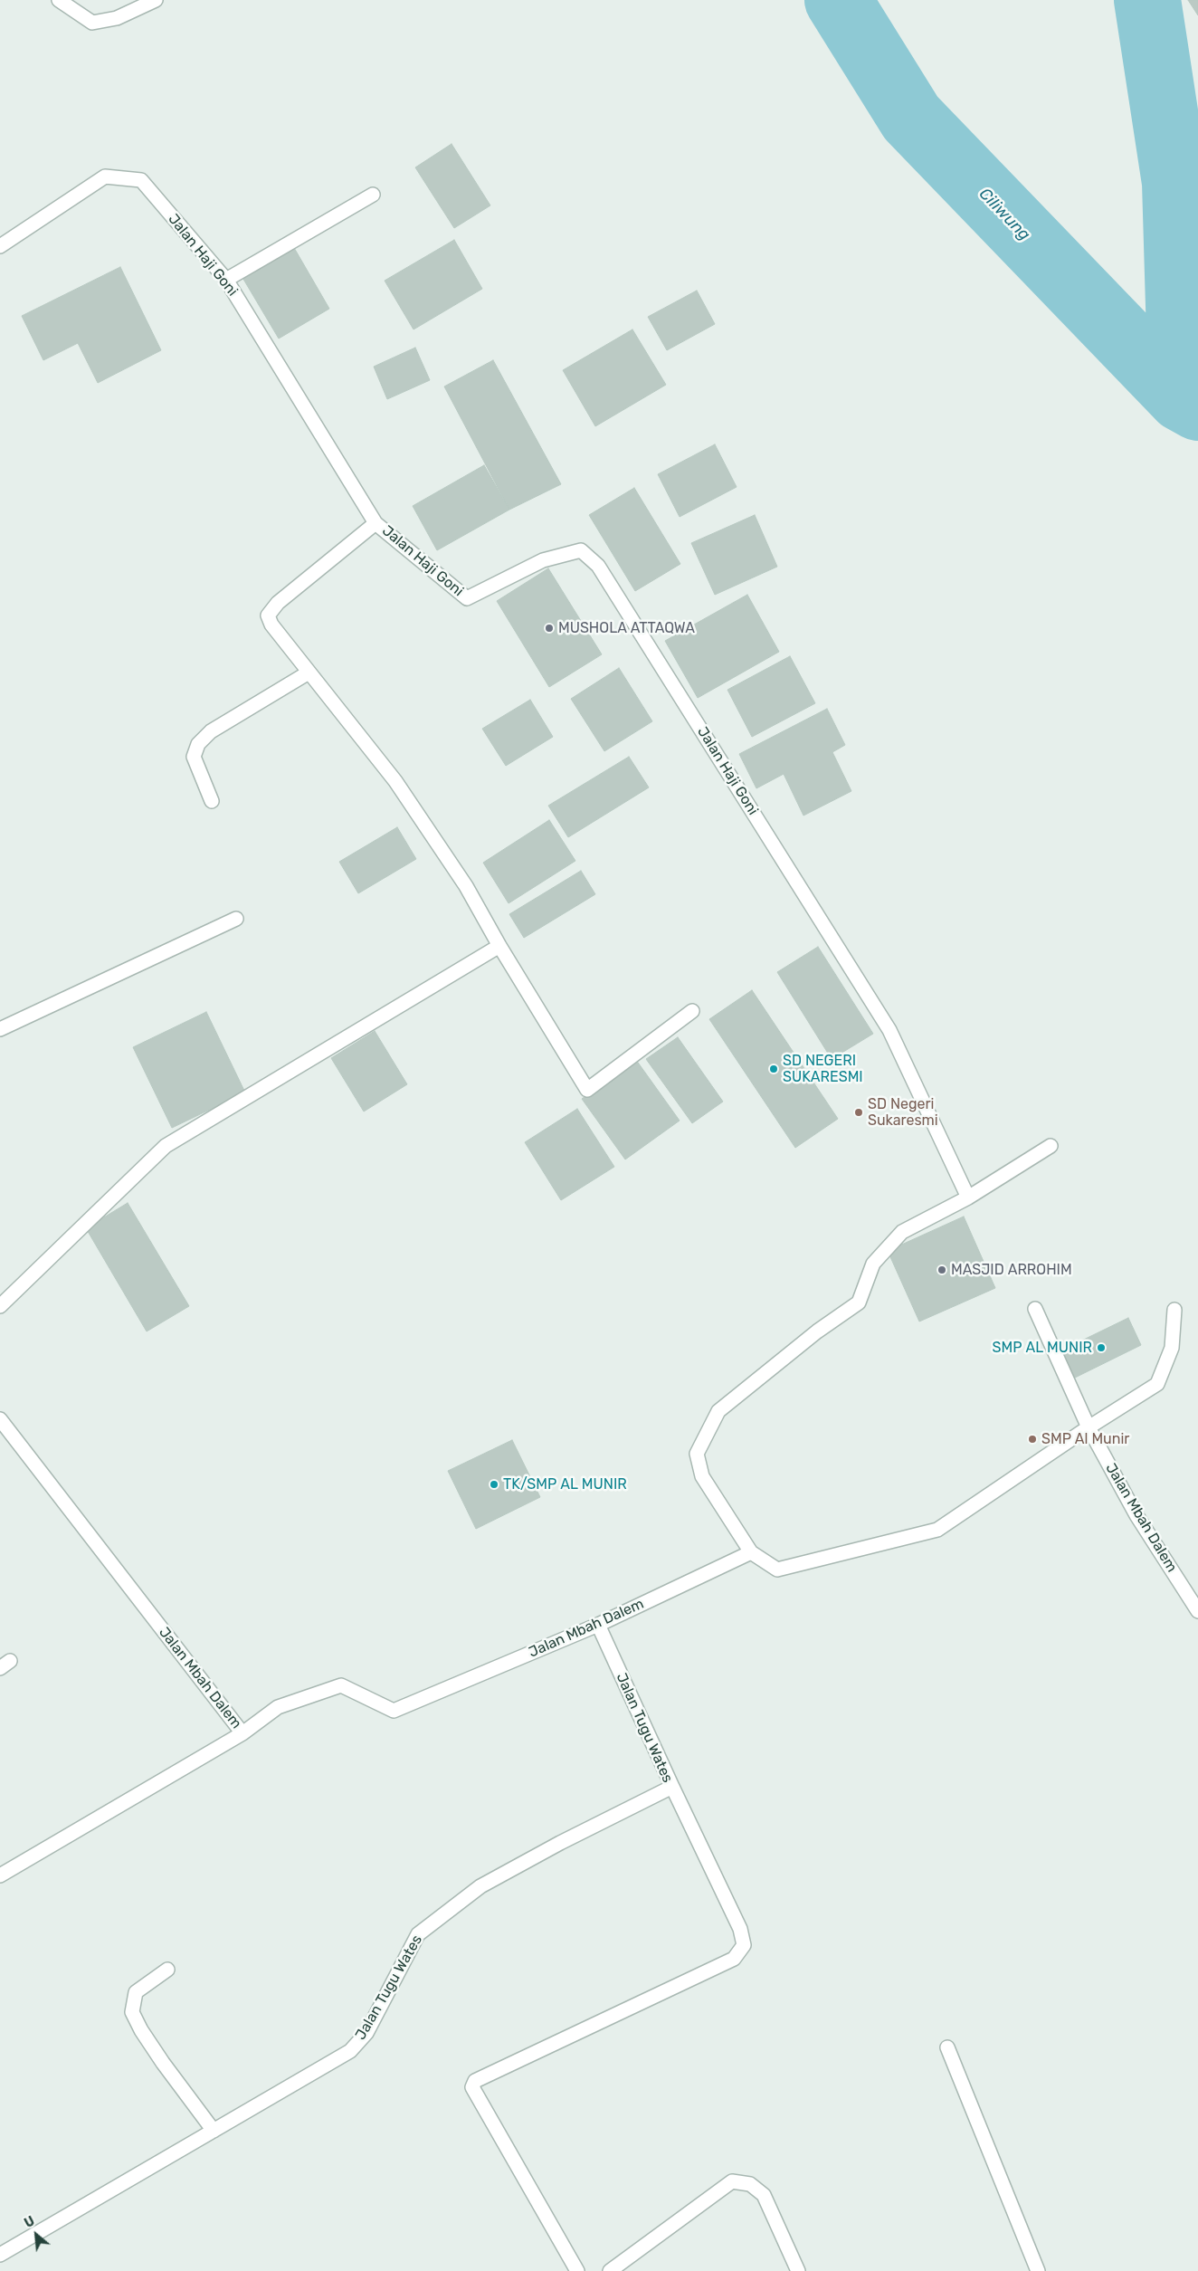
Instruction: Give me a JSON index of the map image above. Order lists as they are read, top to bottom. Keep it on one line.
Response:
{"streets":{"street":["Jalan Haji Goni","Jalan Mbah Dalem","Jalan Tugu Wates"]},"crossings":[["Jalan Mbah Dalem","Jalan Tugu Wates"]],"water":["Ciliwung"],"places":["MUSHOLA ATTAQWA","SD NEGERI SUKARESMI","SD Negeri Sukaresmi","MASJID ARROHIM","SMP AL MUNIR","SMP Al Munir","TK/SMP AL MUNIR"],"north":"top left"}
